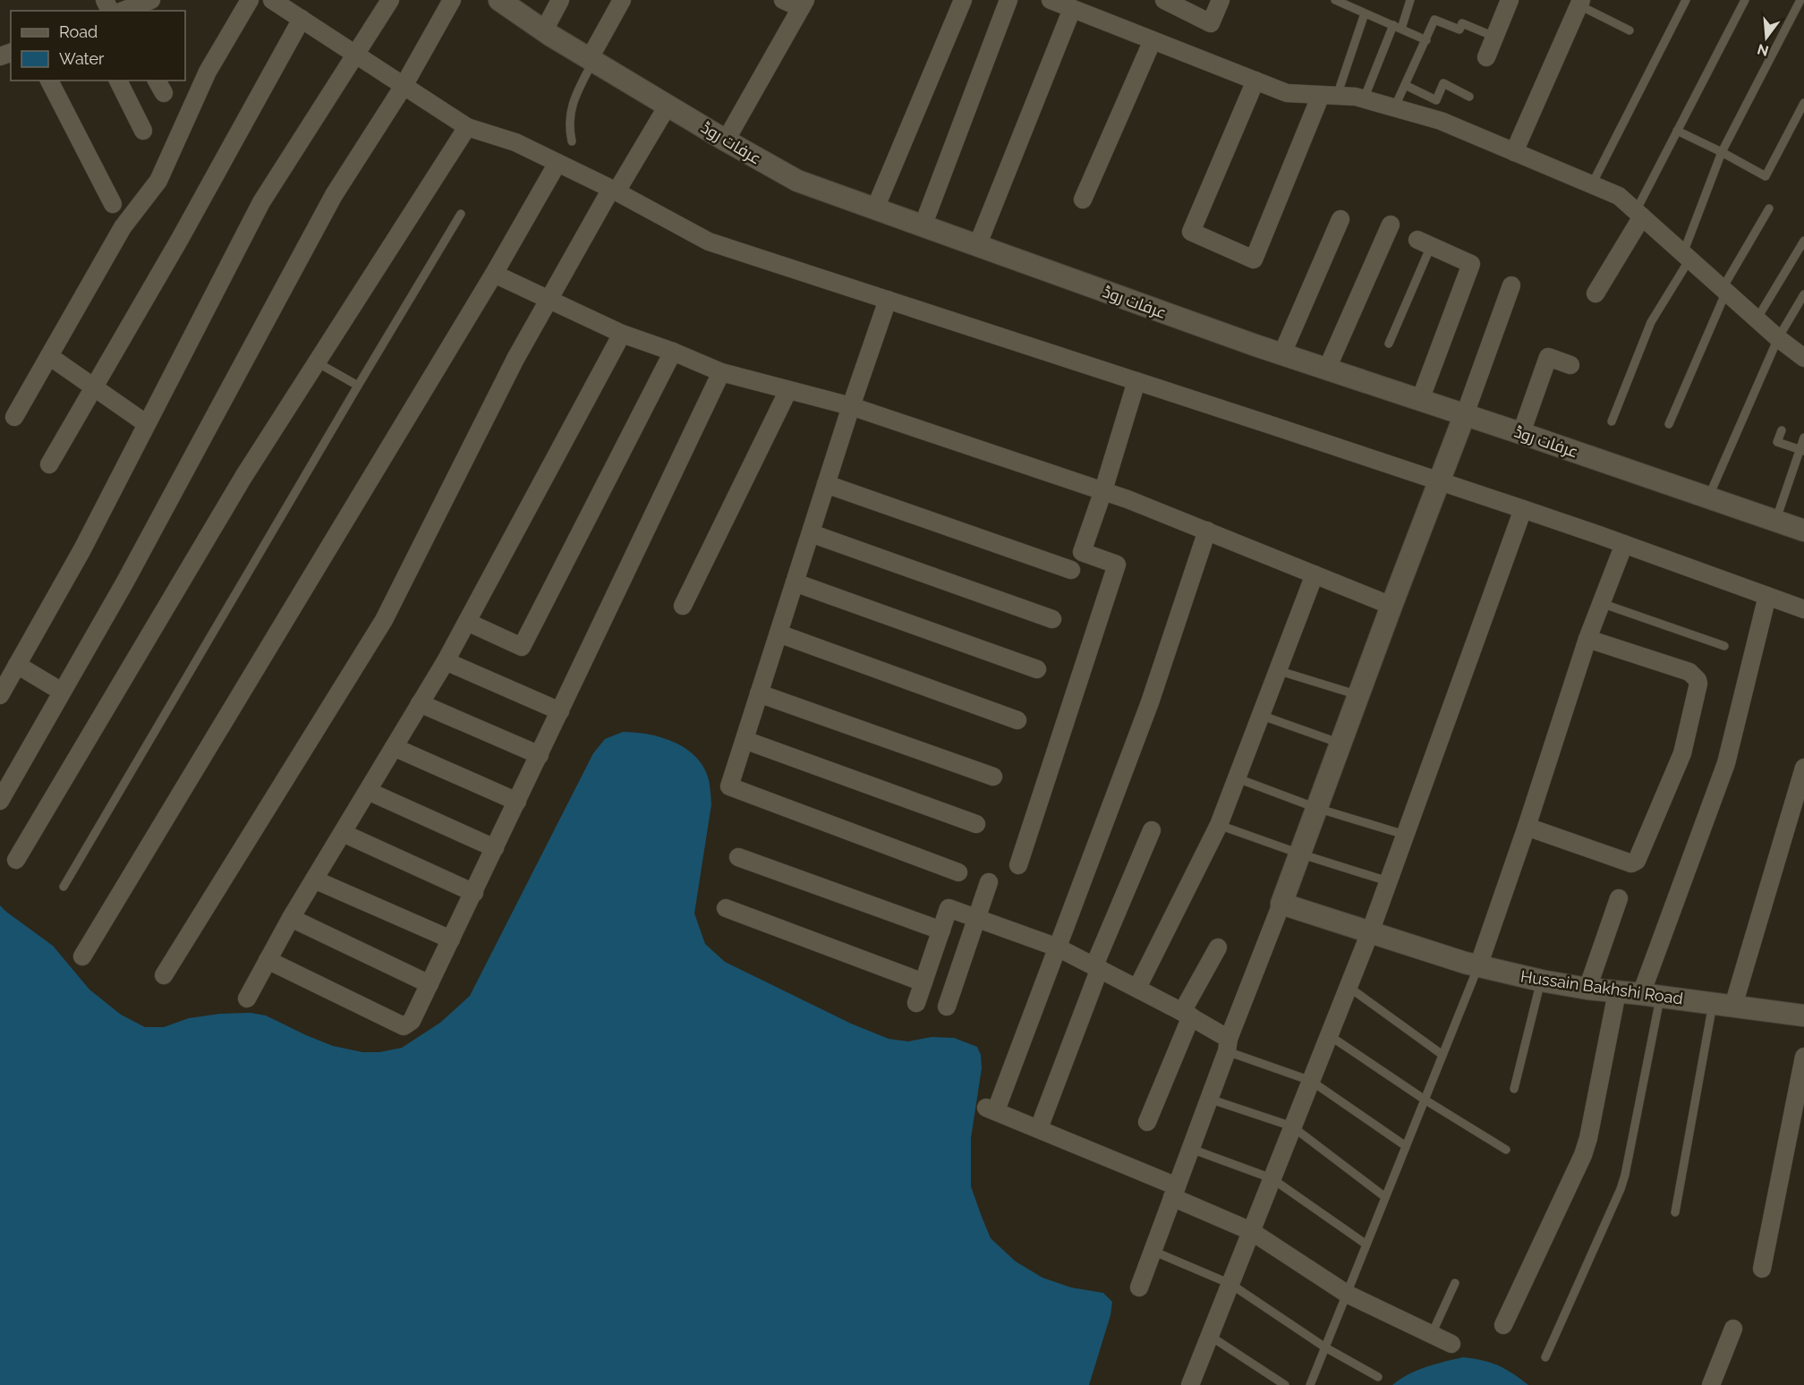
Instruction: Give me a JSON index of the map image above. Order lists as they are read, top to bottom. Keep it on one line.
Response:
{"streets":{"street":["عرفات روڈ","Hussain Bakhshi Road"]},"legend":["Road","Water"],"north":"bottom"}
